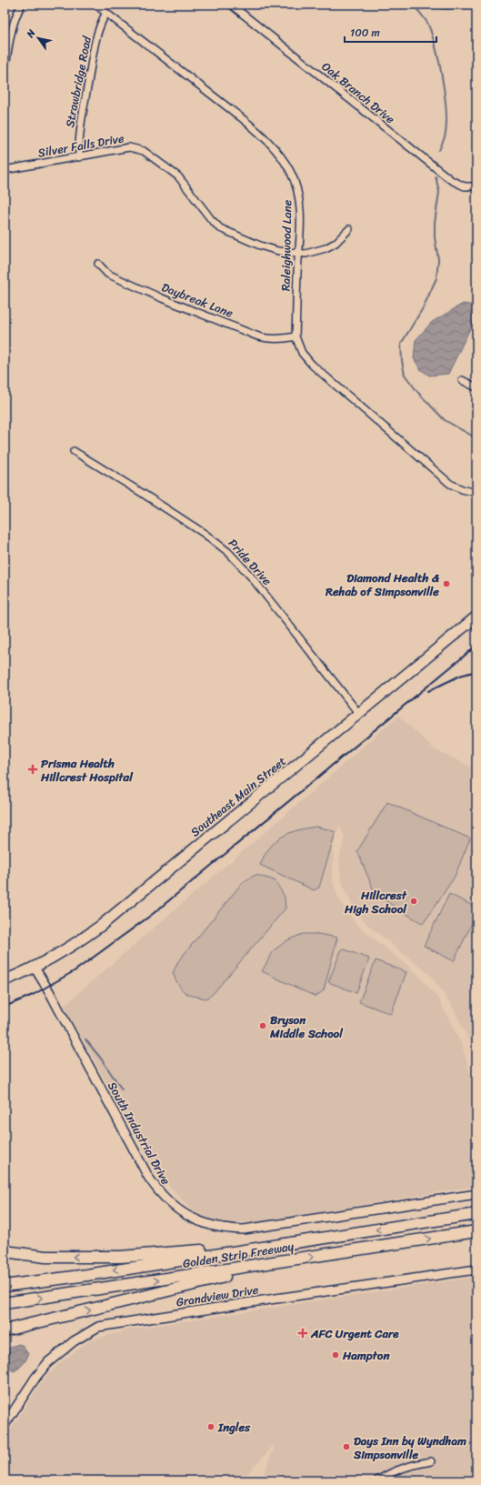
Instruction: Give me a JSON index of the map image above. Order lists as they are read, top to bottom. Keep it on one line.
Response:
{"streets":{"highway":["Golden Strip Freeway"],"main road":["Southeast Main Street"],"street":["Strawbridge Road","Oak Branch Drive","Silver Falls Drive","Raleighwood Lane","Daybreak Lane","Pride Drive","South Industrial Drive","Grandview Drive"]},"crossings":[["Strawbridge Road","Silver Falls Drive"],["Strawbridge Road","Raleighwood Lane"],["Silver Falls Drive","Raleighwood Lane"],["Raleighwood Lane","Daybreak Lane"],["Pride Drive","Southeast Main Street"],["Southeast Main Street","South Industrial Drive"]],"places":{"other":["Diamond Health & Rehab of Simpsonville","Hillcrest High School","Bryson Middle School","Hampton","Ingles","Days Inn by Wyndham Simpsonville"],"health":["Prisma Health Hillcrest Hospital","AFC Urgent Care"]},"scale_bar":"100 m","north":"top left"}
